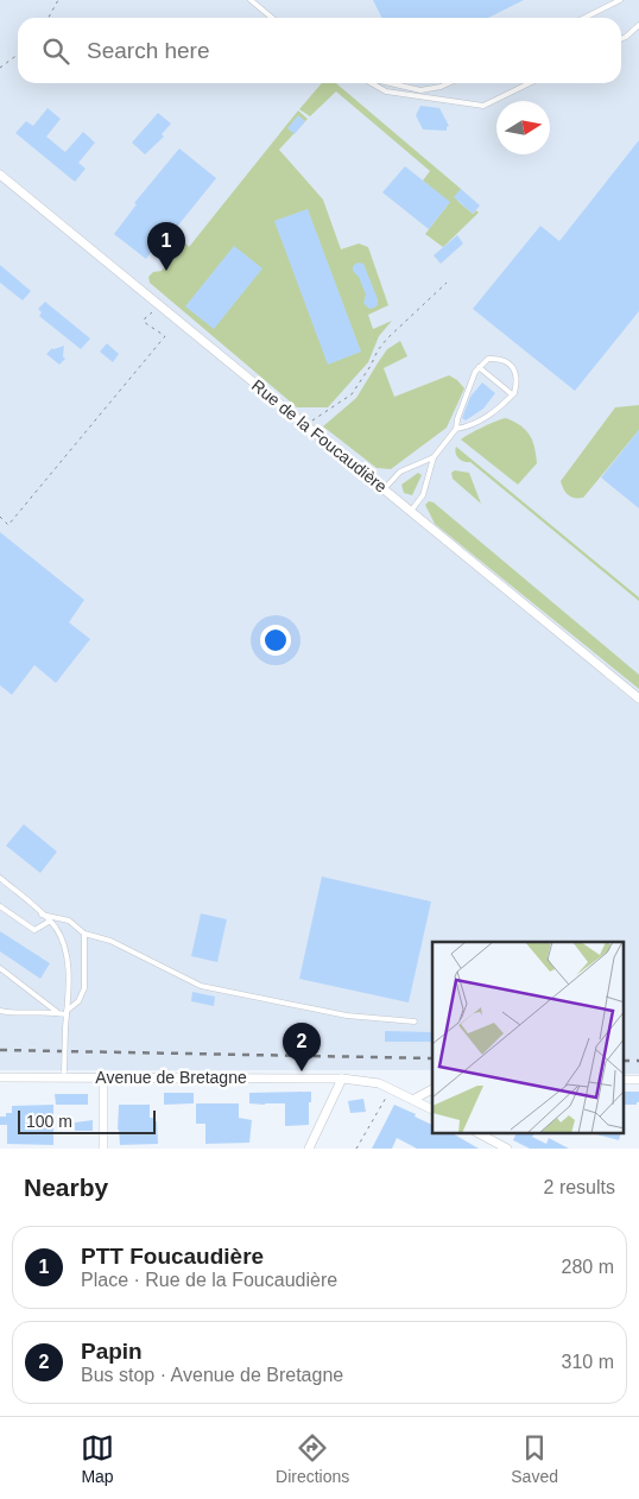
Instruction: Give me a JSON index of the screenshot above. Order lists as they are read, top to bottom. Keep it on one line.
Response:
{"streets":{"street":["Rue de la Foucaudière","Avenue de Bretagne"]},"scale_bar":"100 m","north":"right","page":{"search":"Search here","pins":["1","2"],"scale":"100 m","heading":["Nearby","2 results"],"list":[{"mark":"1","name":"PTT Foucaudière","note":"Place · Rue de la Foucaudière","value":"280 m"},{"mark":"2","name":"Papin","note":"Bus stop · Avenue de Bretagne","value":"310 m"}],"nav":["Map","Directions","Saved"]}}
